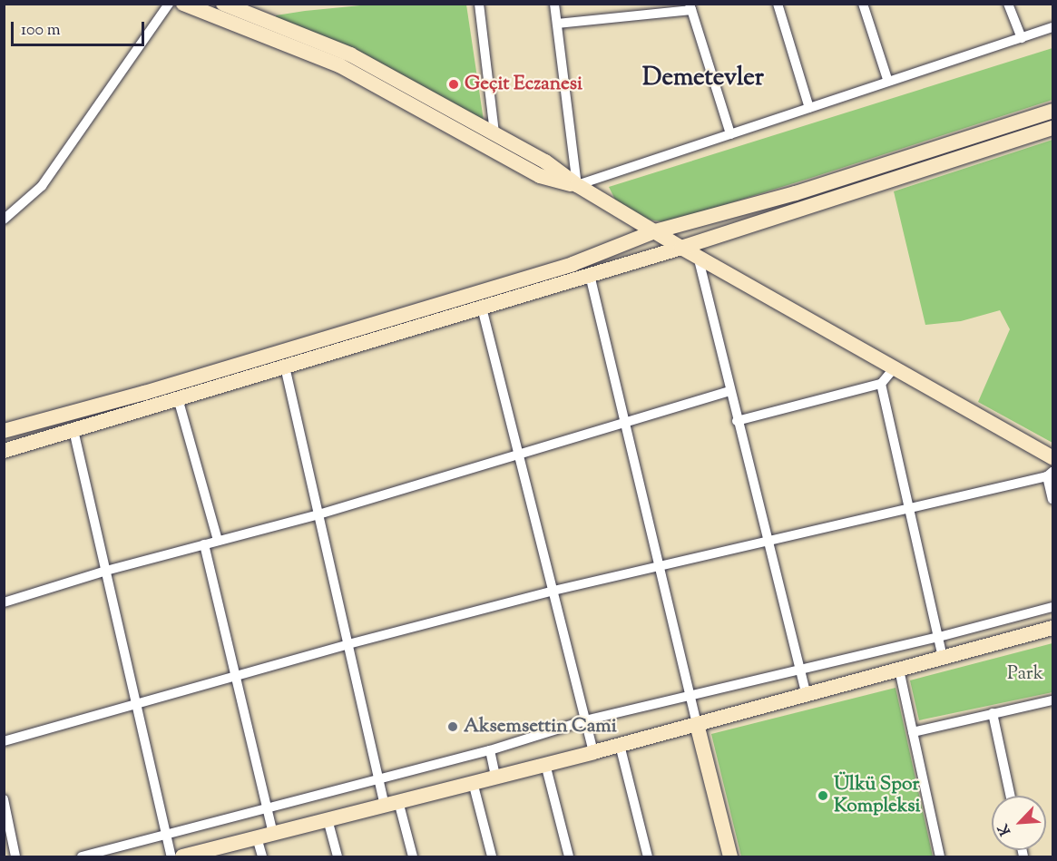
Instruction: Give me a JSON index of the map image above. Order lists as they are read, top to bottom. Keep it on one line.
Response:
{"districts":["Demetevler"],"parks":["Park"],"places":["Geçit Eczanesi","Aksemsettin Cami","Ülkü Spor Kompleksi"],"scale_bar":"100 m","north":"bottom left"}
